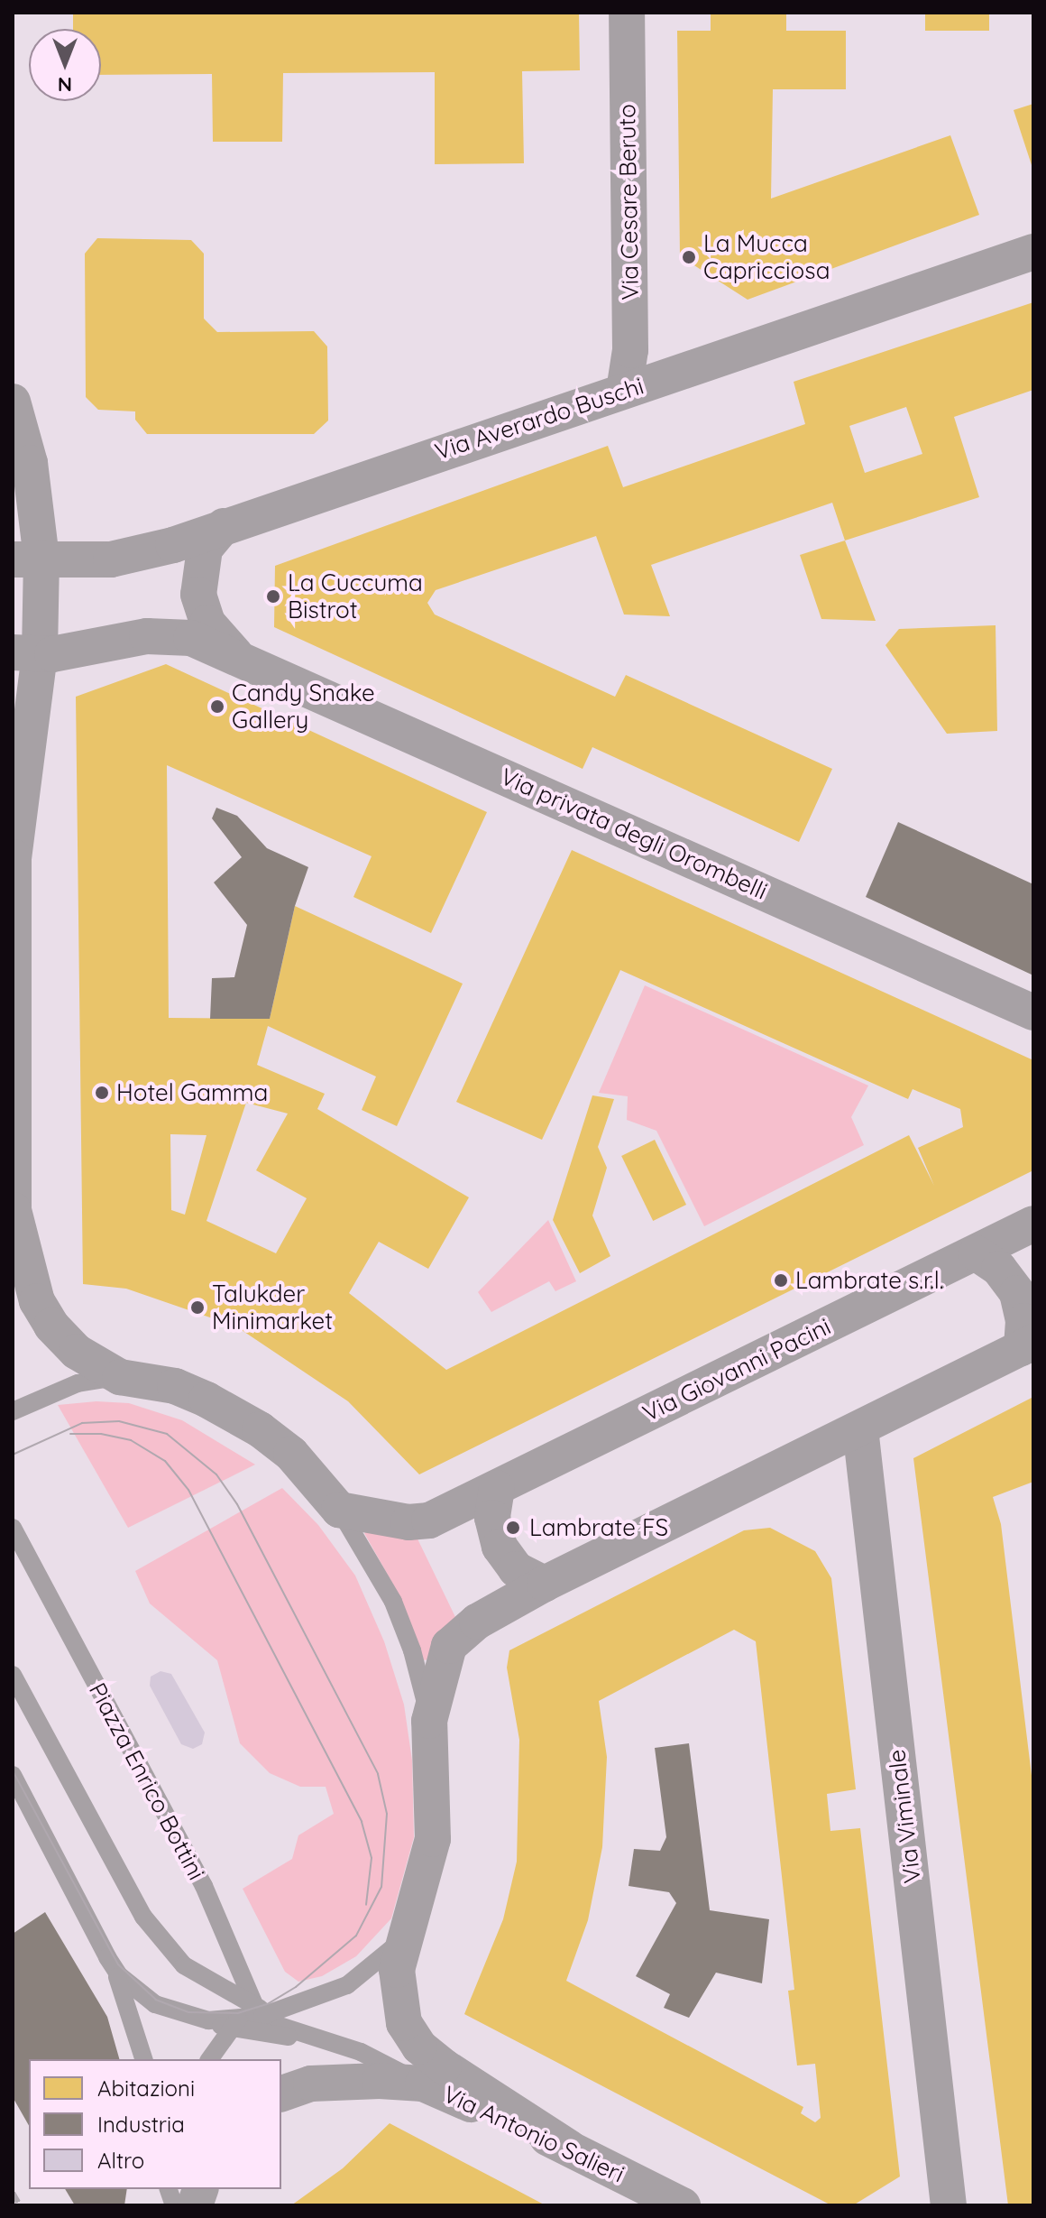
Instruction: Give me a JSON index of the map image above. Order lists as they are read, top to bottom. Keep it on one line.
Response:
{"streets":{"street":["Via Cesare Beruto","Via Averardo Buschi","Via privata degli Orombelli","Via Giovanni Pacini","Via Viminale","Via Antonio Salieri"],"lane":["Piazza Enrico Bottini"]},"crossings":[["Via Cesare Beruto","Via Averardo Buschi"],["Via Averardo Buschi","Via privata degli Orombelli"]],"places":["La Mucca Capricciosa","La Cuccuma Bistrot","Candy Snake Gallery","Hotel Gamma","Lambrate s.r.l.","Talukder Minimarket","Lambrate FS"],"legend":["Abitazioni","Industria","Altro"],"north":"bottom"}
